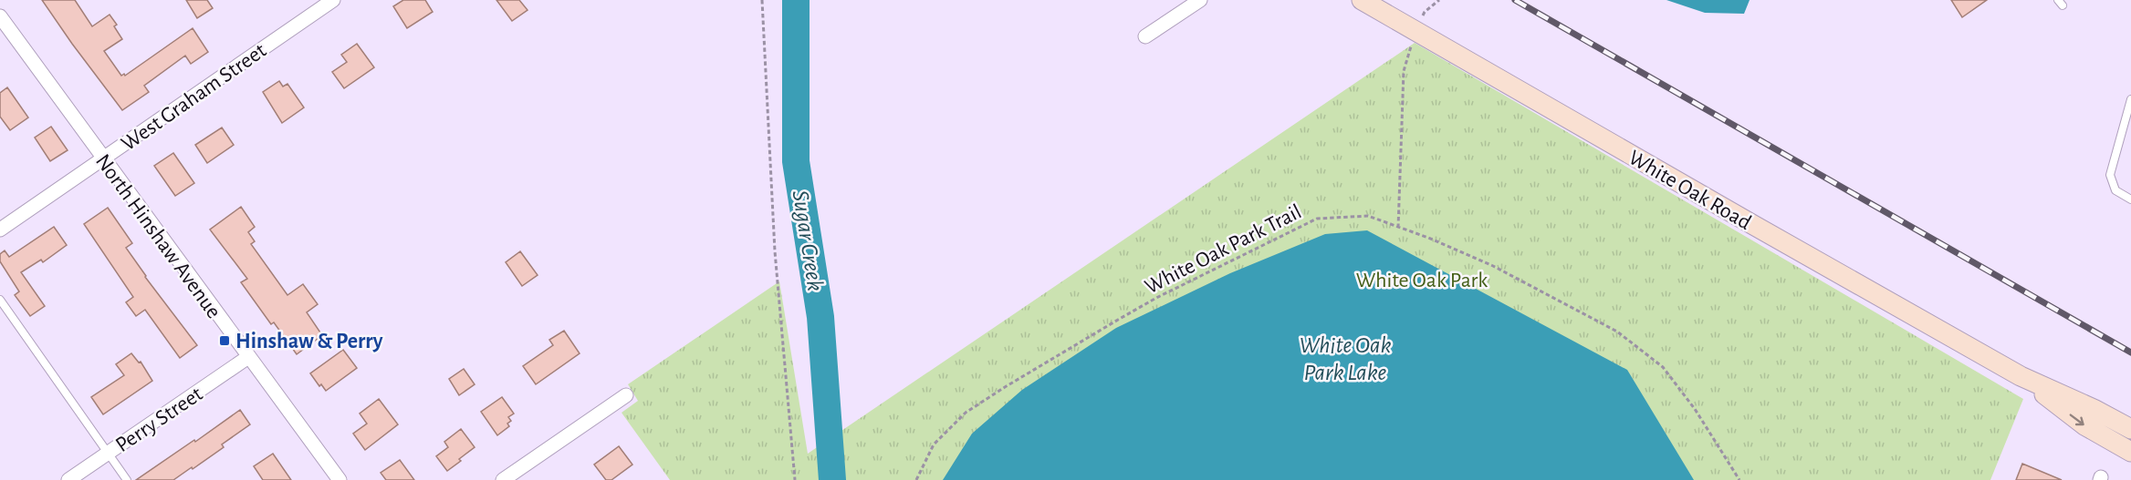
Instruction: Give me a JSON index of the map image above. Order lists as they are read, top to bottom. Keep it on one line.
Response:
{"streets":{"street":["West Graham Street","White Oak Road","North Hinshaw Avenue","Perry Street"],"path":["White Oak Park Trail"]},"crossings":[["West Graham Street","North Hinshaw Avenue"],["North Hinshaw Avenue","Perry Street"]],"water":["Sugar Creek","White Oak Park Lake"],"parks":["White Oak Park"],"places":{"transit":["Hinshaw & Perry"]}}
